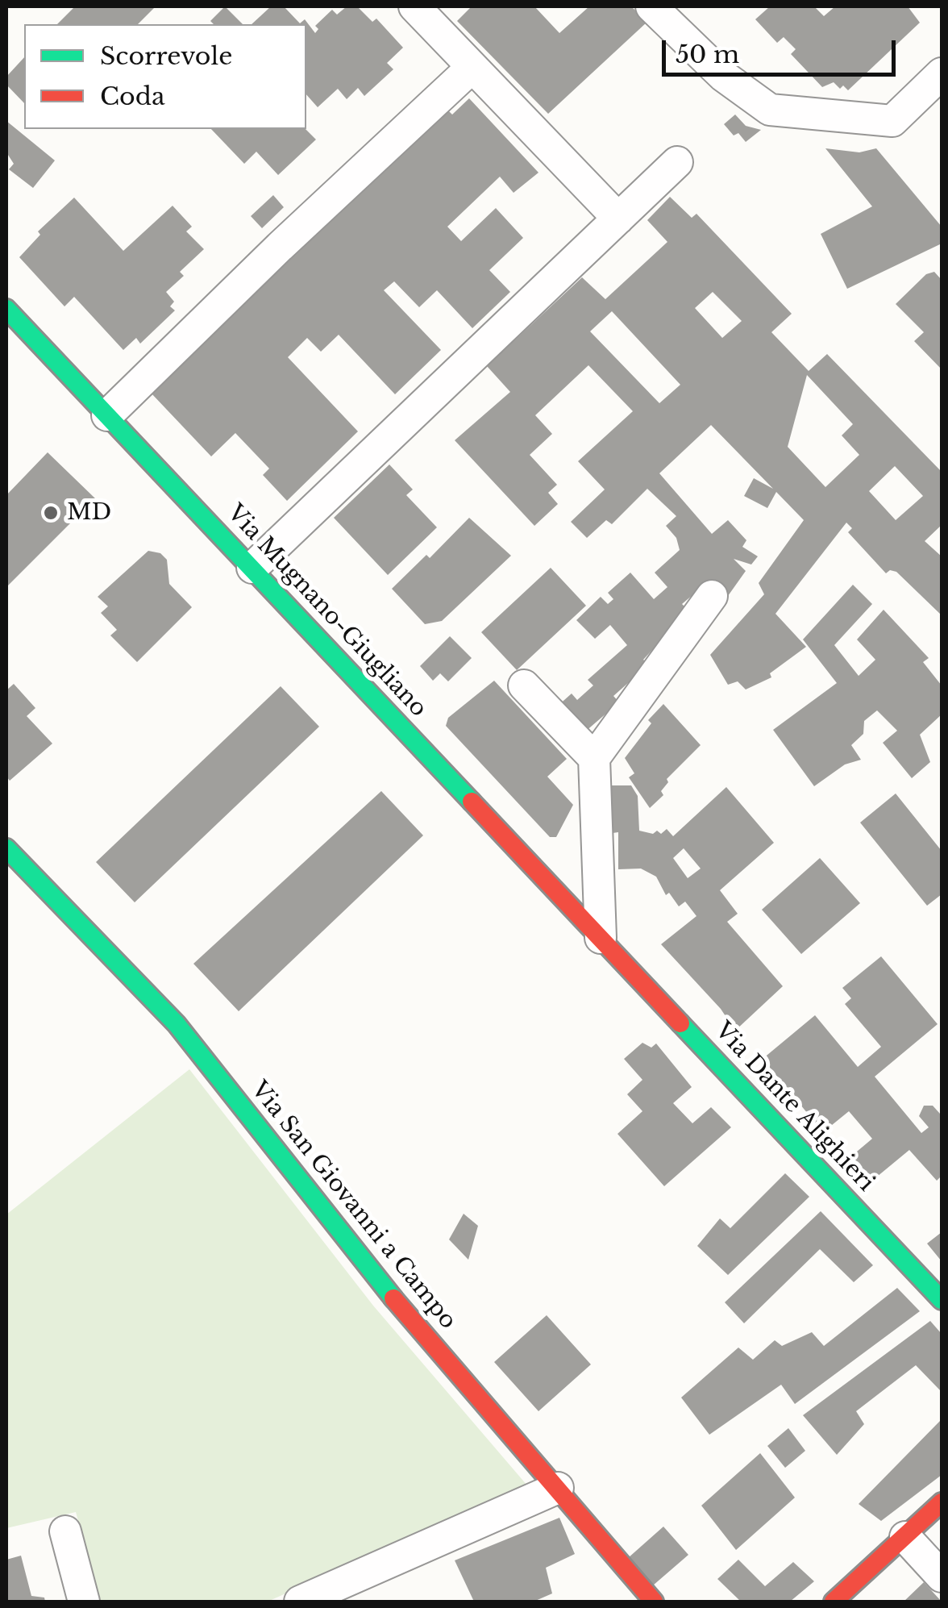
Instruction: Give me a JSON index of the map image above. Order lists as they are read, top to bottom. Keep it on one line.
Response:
{"streets":{"main road":["Via Mugnano-Giugliano","Via Dante Alighieri","Via San Giovanni a Campo"]},"crossings":[["Via Mugnano-Giugliano","Via Dante Alighieri"]],"places":["MD"],"legend":["Scorrevole","Coda"],"scale_bar":"50 m"}
